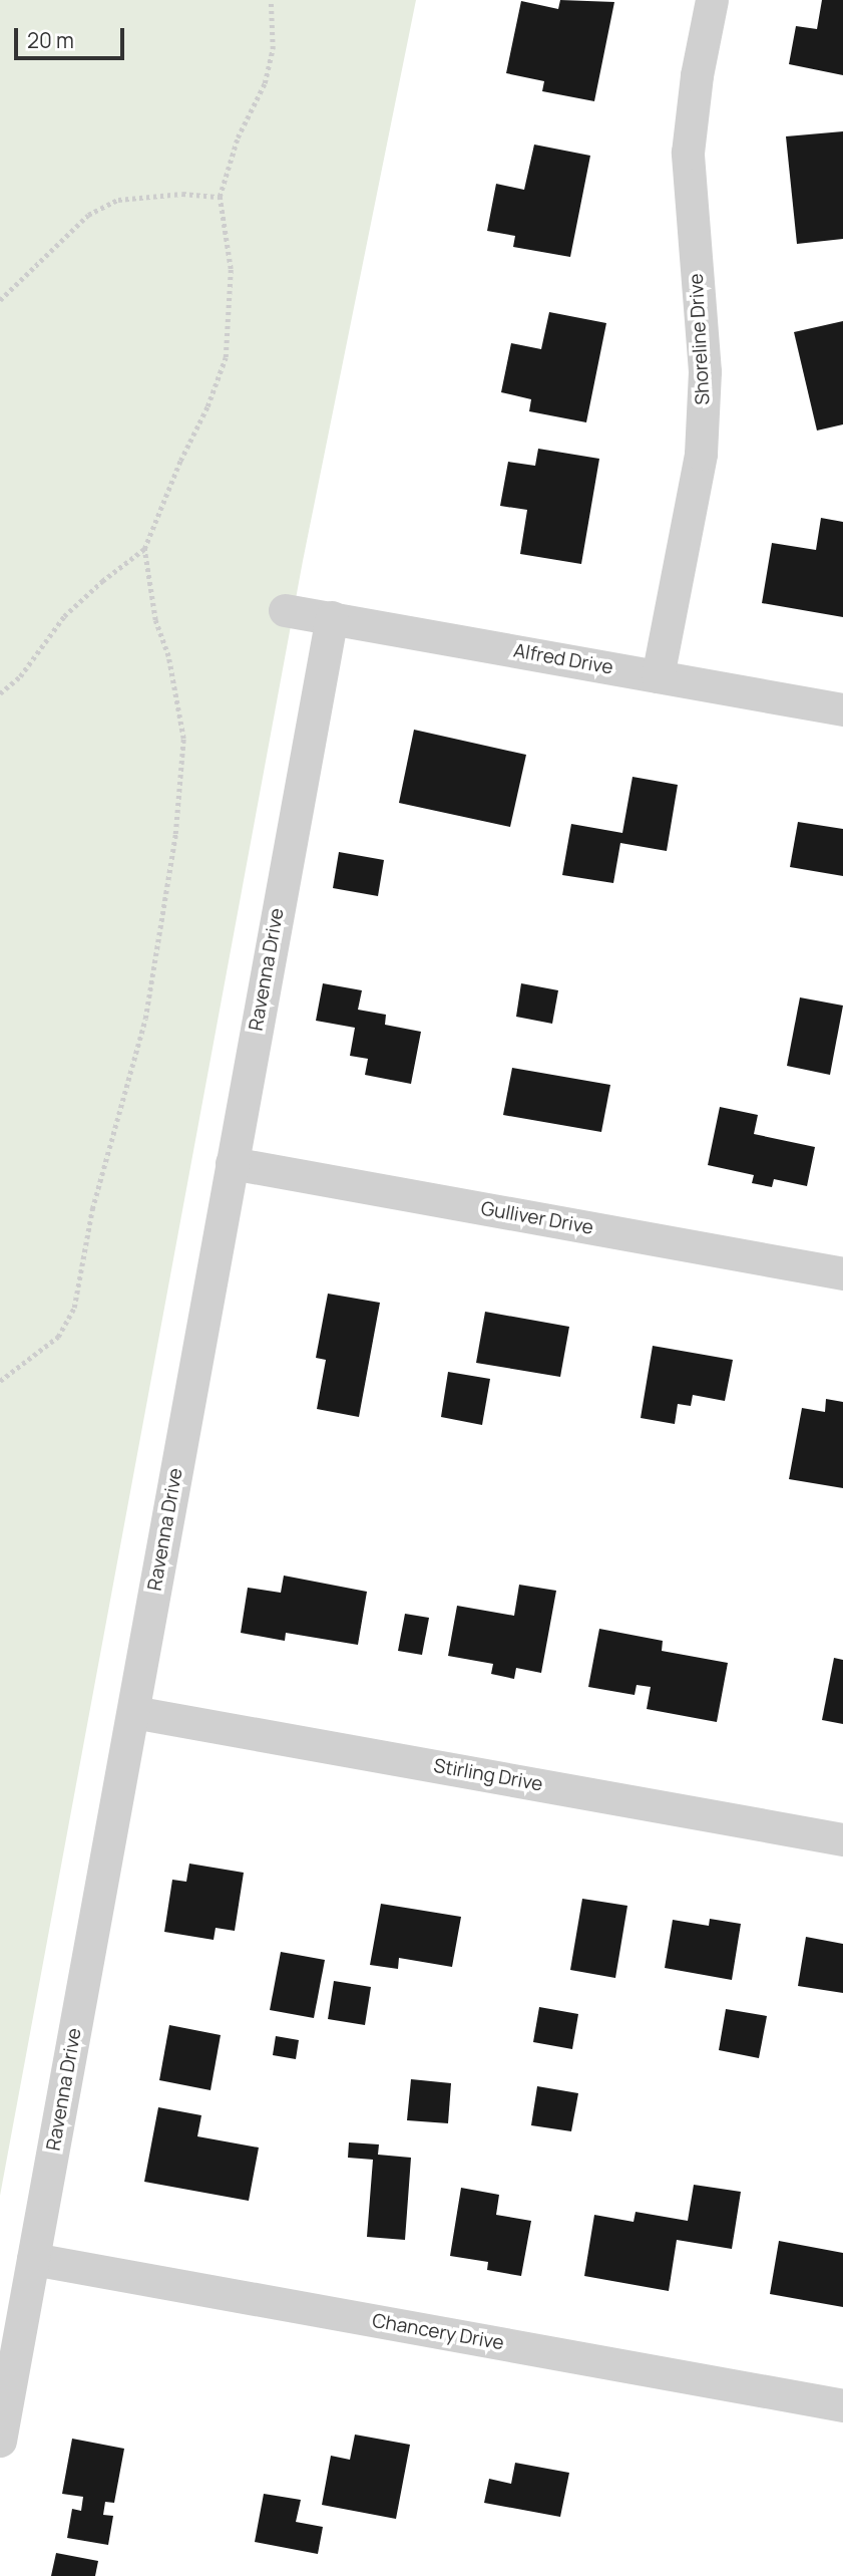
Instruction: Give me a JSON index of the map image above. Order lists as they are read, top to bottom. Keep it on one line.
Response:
{"streets":{"street":["Shoreline Drive","Alfred Drive","Ravenna Drive","Gulliver Drive","Stirling Drive","Chancery Drive"]},"crossings":[["Shoreline Drive","Alfred Drive"],["Alfred Drive","Ravenna Drive"],["Ravenna Drive","Gulliver Drive"],["Ravenna Drive","Stirling Drive"],["Ravenna Drive","Chancery Drive"]],"scale_bar":"20 m"}
